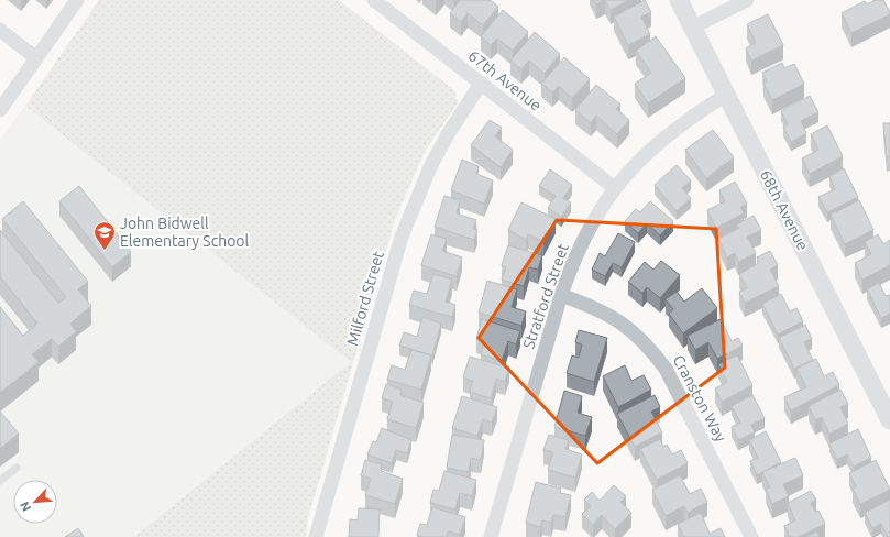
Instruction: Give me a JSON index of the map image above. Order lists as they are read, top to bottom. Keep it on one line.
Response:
{"streets":{"street":["67th Avenue","68th Avenue","Stratford Street","Milford Street","Cranston Way"]},"crossings":[["67th Avenue","Stratford Street"],["67th Avenue","Milford Street"],["68th Avenue","Stratford Street"],["Stratford Street","Cranston Way"]],"places":{"school or university":["John Bidwell Elementary School"]},"north":"bottom left"}
